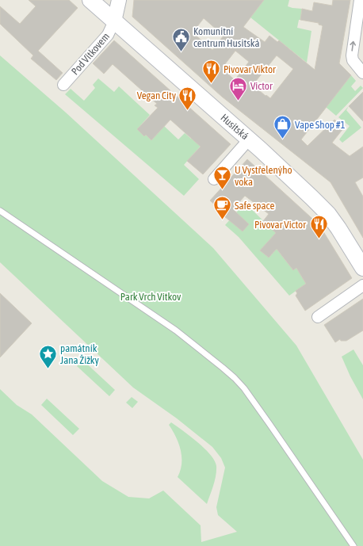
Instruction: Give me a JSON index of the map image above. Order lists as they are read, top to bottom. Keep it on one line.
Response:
{"streets":{"main road":["Husitská"],"street":["Pod Vítkovem"]},"crossings":[["Pod Vítkovem","Husitská"]],"parks":["Park Vrch Vítkov"],"places":{"public building":["Komunitní centrum Husitská"],"restaurant":["Pivovar Viktor","Vegan City","Pivovar Victor"],"hotel":["Victor"],"shop":["Vape Shop #1"],"bar":["U Vystřelenýho voka"],"cafe":["Safe space"],"place":["památník Jana Žižky"]}}
